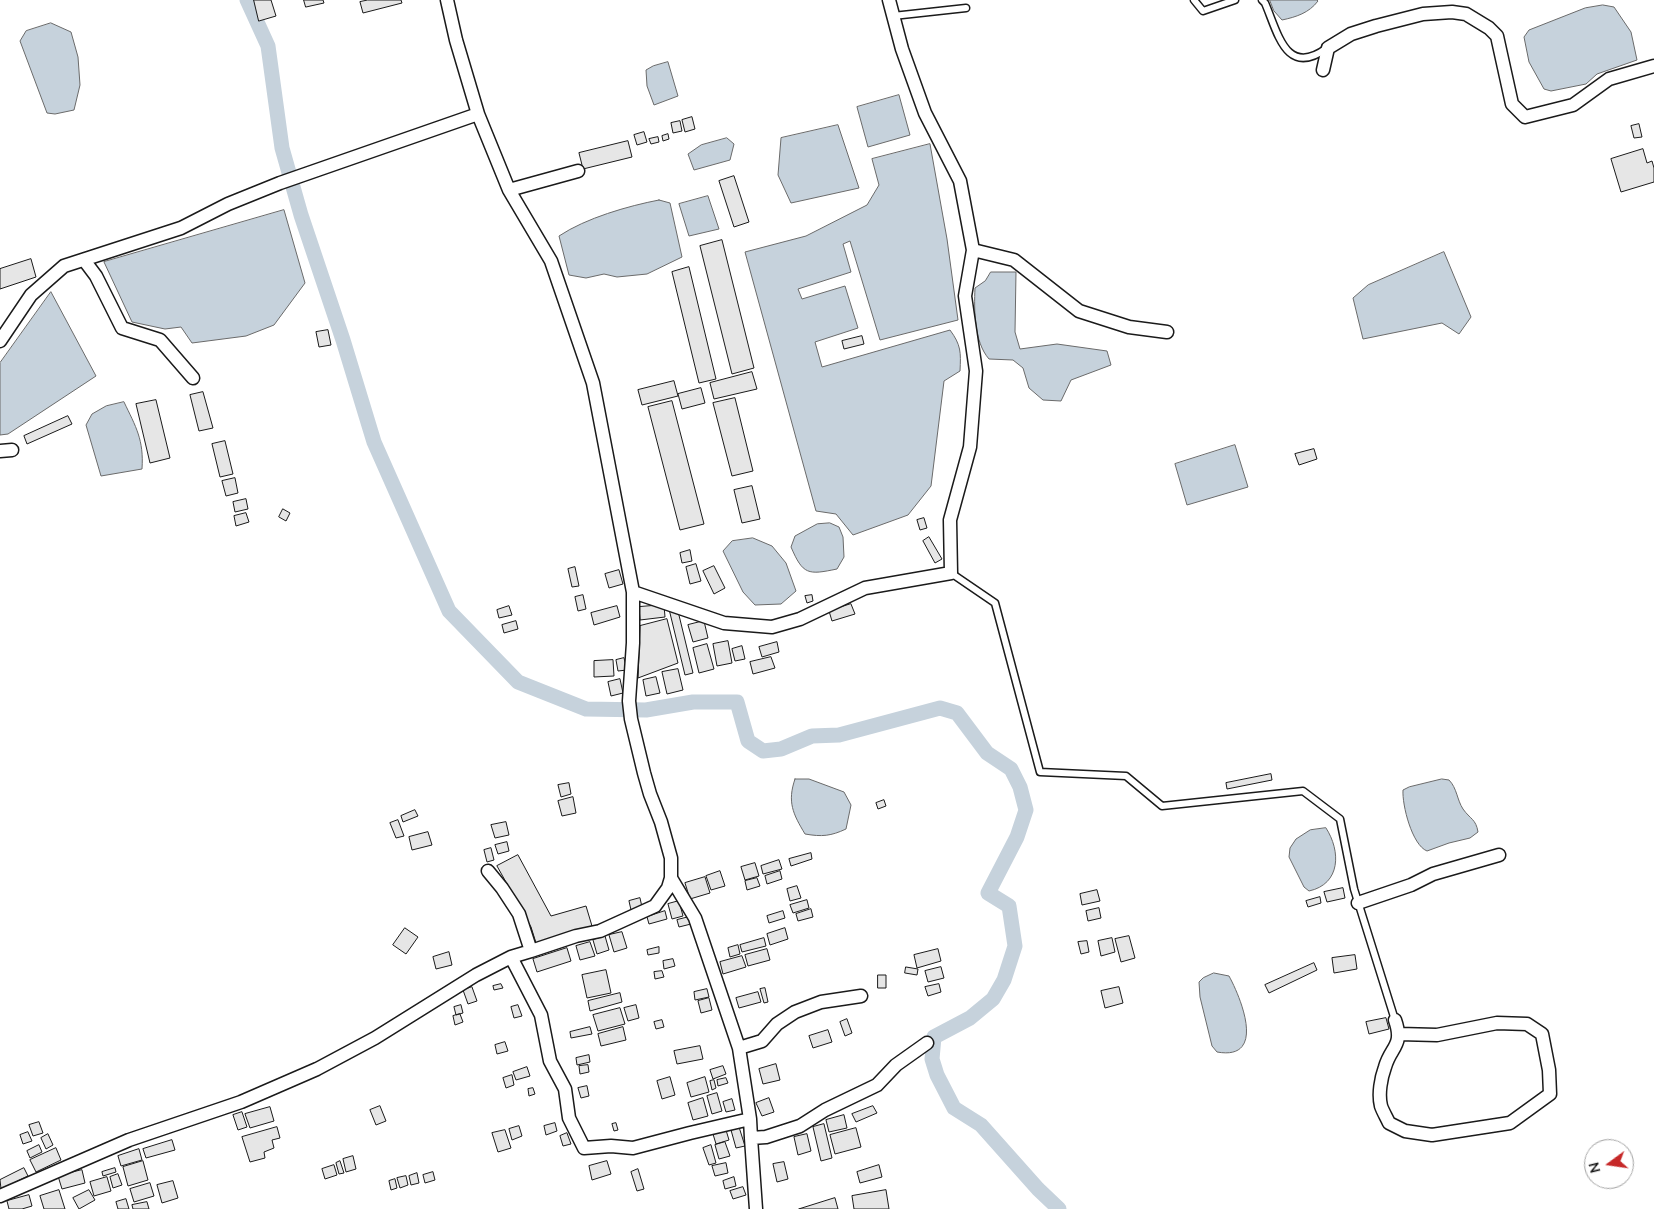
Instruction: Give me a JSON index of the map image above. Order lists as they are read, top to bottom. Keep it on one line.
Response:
{"north":"left"}
